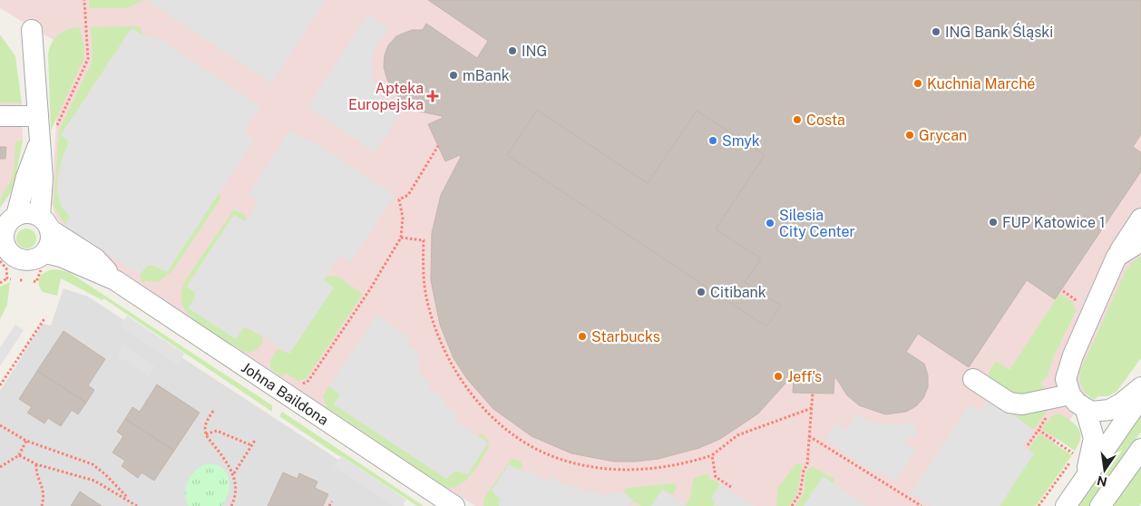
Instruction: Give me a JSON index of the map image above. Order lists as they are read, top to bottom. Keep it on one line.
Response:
{"streets":{"street":["Johna Baildona"]},"places":{"other":["ING Bank Śląski","ING","mBank","Kuchnia Marché","Costa","Grycan","Smyk","FUP Katowice 1","Silesia City Center","Citibank","Starbucks","Jeff's"],"health":["Apteka Europejska"]},"north":"bottom"}
